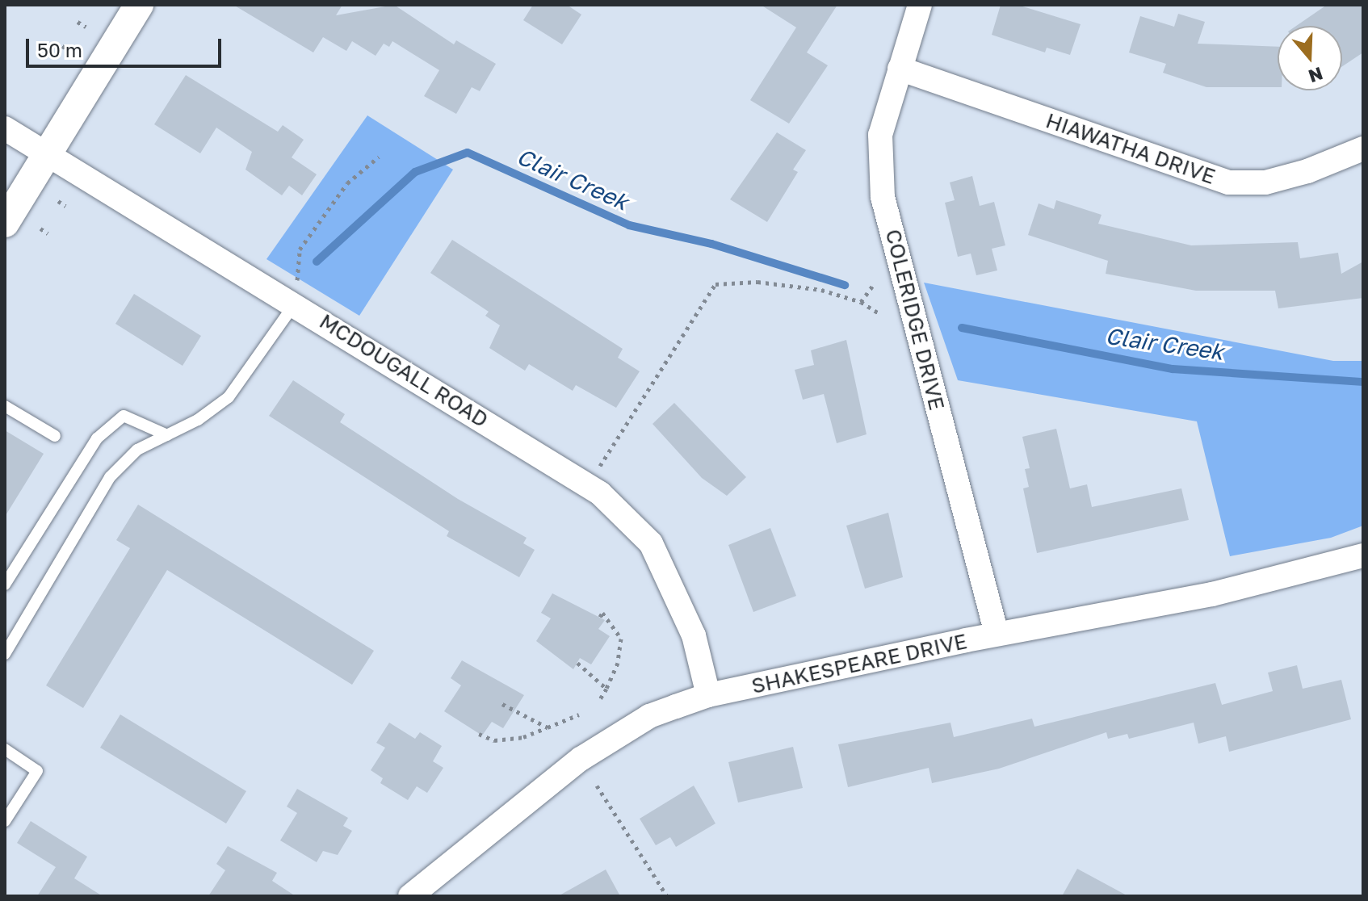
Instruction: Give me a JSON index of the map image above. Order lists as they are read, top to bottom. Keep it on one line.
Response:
{"streets":{"street":["HIAWATHA DRIVE","COLERIDGE DRIVE","MCDOUGALL ROAD","SHAKESPEARE DRIVE"]},"crossings":[["HIAWATHA DRIVE","COLERIDGE DRIVE"],["COLERIDGE DRIVE","SHAKESPEARE DRIVE"],["MCDOUGALL ROAD","SHAKESPEARE DRIVE"]],"water":["Clair Creek"],"scale_bar":"50 m","north":"bottom"}
